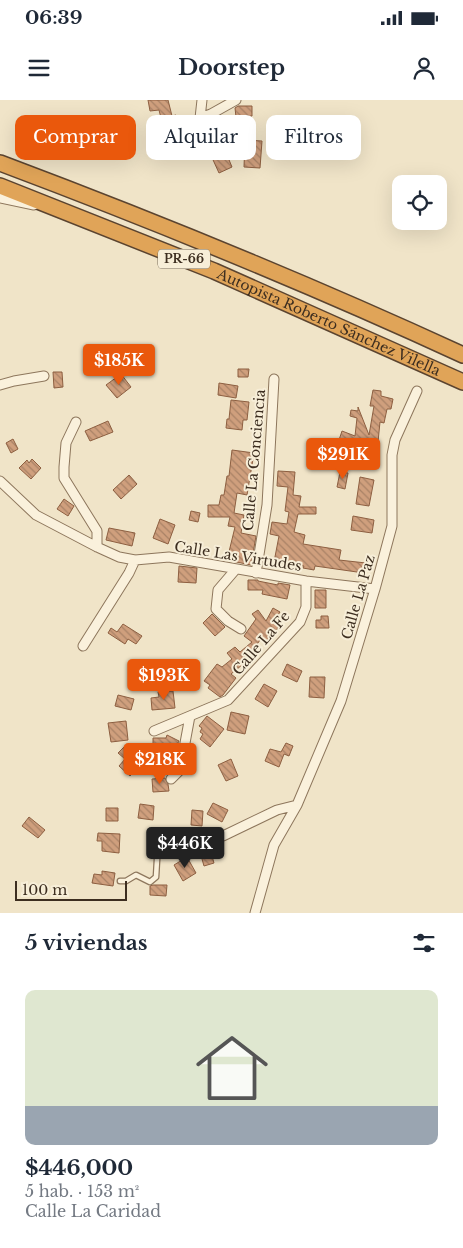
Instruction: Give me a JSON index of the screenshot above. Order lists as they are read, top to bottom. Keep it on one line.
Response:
{"streets":{"highway":["PR-66","Autopista Roberto Sánchez Vilella"],"street":["Calle La Conciencia","Calle Las Virtudes","Calle La Paz","Calle La Fe"]},"crossings":[["Calle La Conciencia","Calle Las Virtudes"],["Calle Las Virtudes","Calle La Paz"],["Calle Las Virtudes","Calle La Fe"]],"scale_bar":"100 m","page":{"status":"06:39","header":"Doorstep","chip":["Comprar","Alquilar","Filtros"],"price":["$185K","$291K","$193K","$218K","$446K"],"scale":"100 m","heading":"5 viviendas","list":[{"name":"$446,000","note":"5 hab. · 153 m² · Calle La Caridad"}]}}
